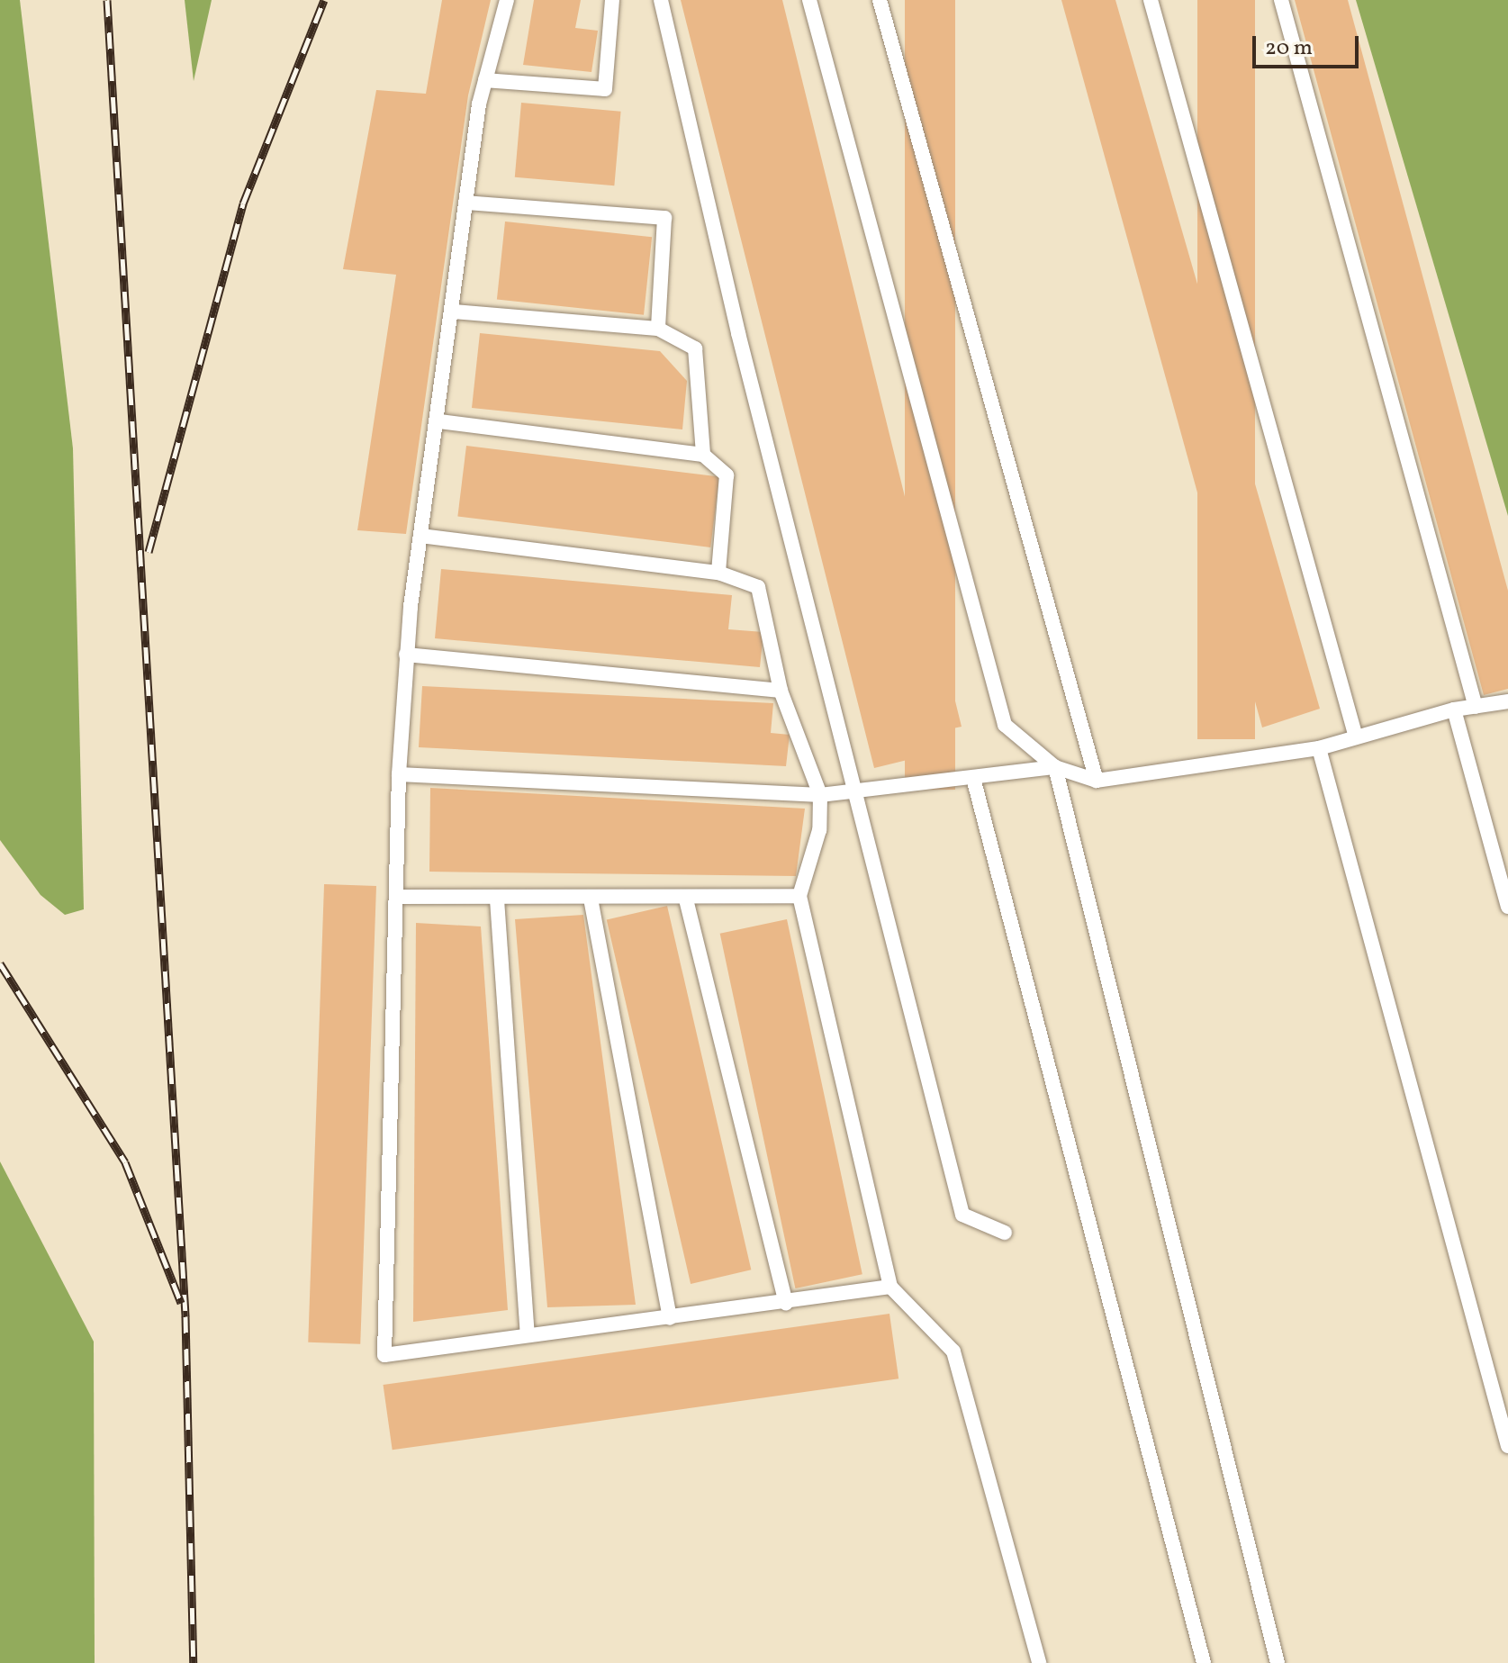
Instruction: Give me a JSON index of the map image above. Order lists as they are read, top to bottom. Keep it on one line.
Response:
{"scale_bar":"20 m"}
